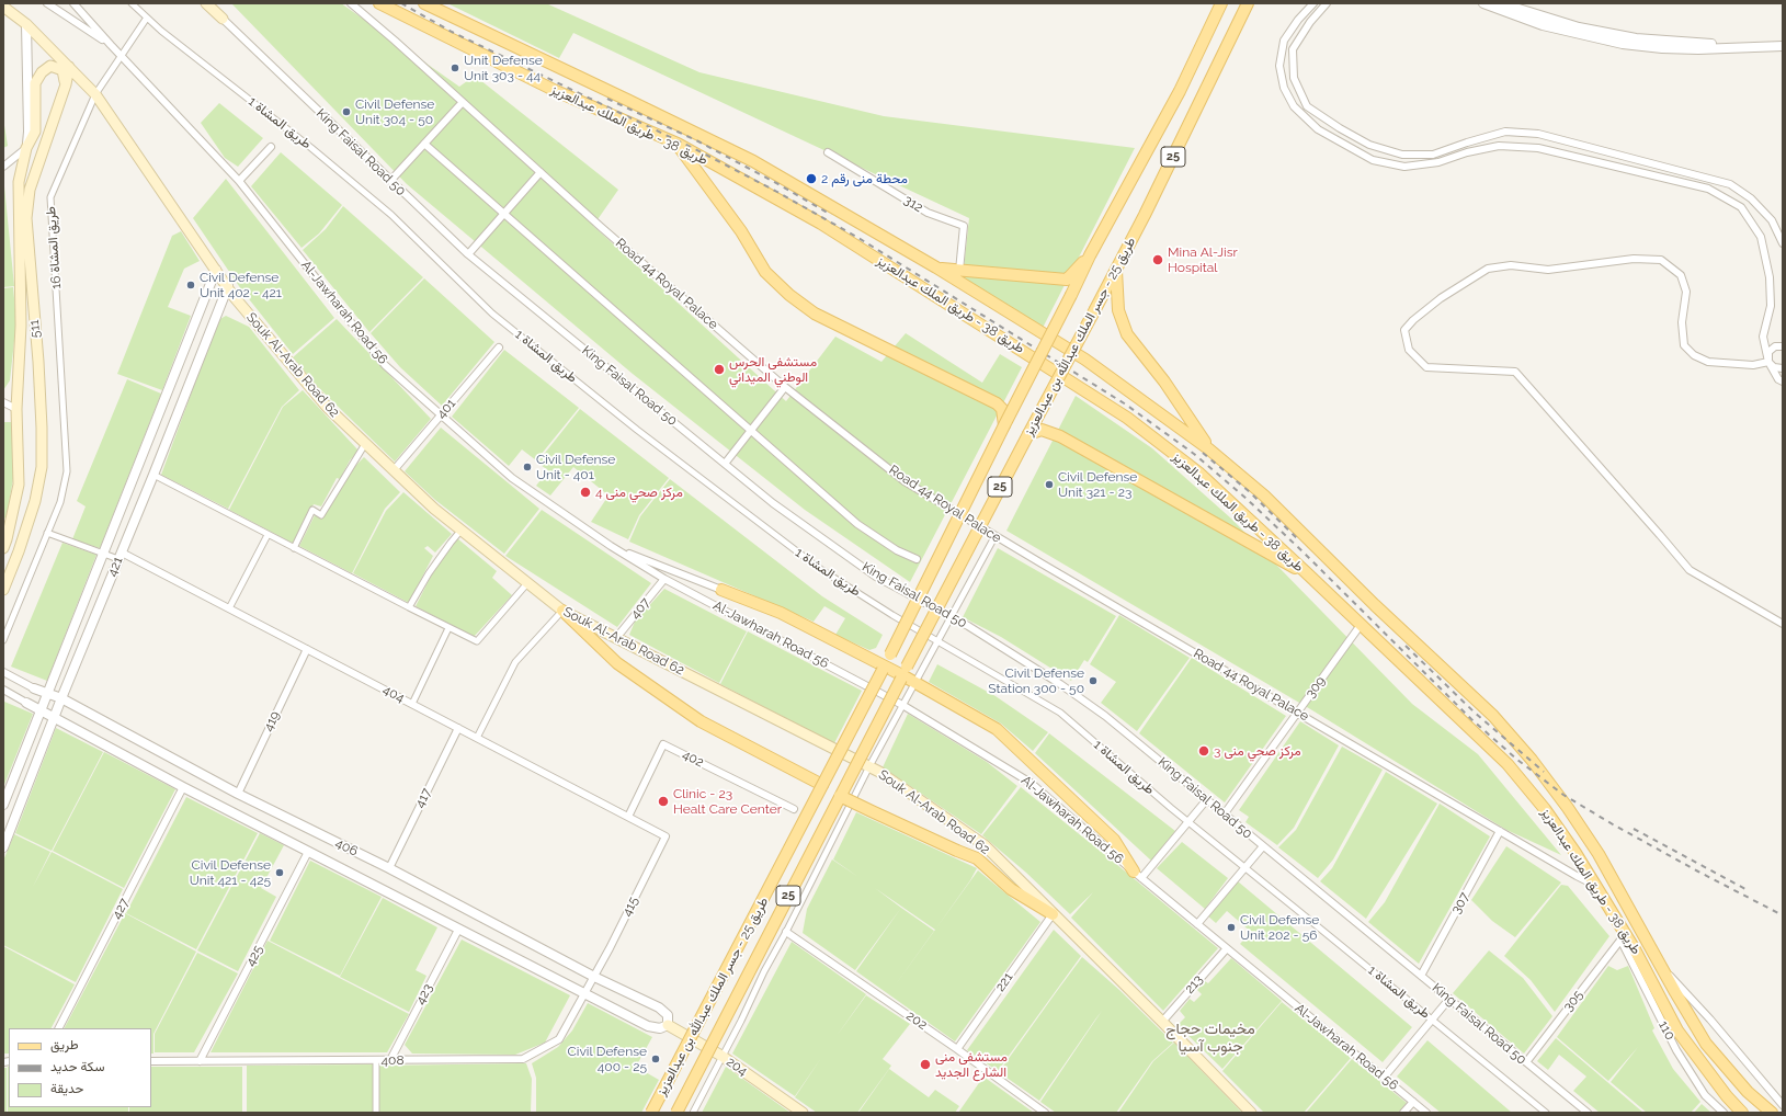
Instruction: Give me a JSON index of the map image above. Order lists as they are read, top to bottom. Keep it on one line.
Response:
{"streets":{"main road":["طريق 38 - طريق الملك عبدالعزيز","25","511","طريق 25 - جسر الملك عبدالله بن عبدالعزيز","Souk Al-Arab Road 62","204"],"street":["طريق المشاة 1","King Faisal Road 50","312","طريق المشاة 16","Road 44 Royal Palace","Al-Jawharah Road 56","401","421","407","309","404","419","402","417","406","307","415","427","425","221","213","423","305","202","110","408"]},"crossings":[["طريق المشاة 1","طريق المشاة 16"],["طريق 38 - طريق الملك عبدالعزيز","Road 44 Royal Palace"],["طريق 38 - طريق الملك عبدالعزيز","309"],["طريق 38 - طريق الملك عبدالعزيز","305"],["طريق 38 - طريق الملك عبدالعزيز","110"],["King Faisal Road 50","309"],["King Faisal Road 50","307"],["King Faisal Road 50","305"],["25","طريق 25 - جسر الملك عبدالله بن عبدالعزيز"],["طريق المشاة 16","Al-Jawharah Road 56"],["طريق المشاة 16","Souk Al-Arab Road 62"],["Road 44 Royal Palace","309"],["Road 44 Royal Palace","307"],["Al-Jawharah Road 56","401"],["Al-Jawharah Road 56","407"],["Al-Jawharah Road 56","213"],["511","Souk Al-Arab Road 62"],["Souk Al-Arab Road 62","401"],["Souk Al-Arab Road 62","421"],["Souk Al-Arab Road 62","407"],["Souk Al-Arab Road 62","221"],["Souk Al-Arab Road 62","213"],["421","404"],["421","406"],["404","419"],["404","402"],["404","417"],["404","415"],["419","406"],["417","406"],["406","415"],["406","427"],["406","425"],["406","423"],["406","408"],["406","204"],["415","408"],["425","408"],["221","202"],["423","408"],["305","110"]],"districts":["مخيمات حجاج جنوب آسيا"],"places":["Unit Defense Unit 303 - 44","Civil Defense Unit 304 - 50","محطة منى رقم 2","Mina Al-Jisr Hospital","Civil Defense Unit 402 - 421","مستشفى الحرس الوطني الميداني","Civil Defense Unit - 401","Civil Defense Unit 321 - 23","مركز صحي منى 4","Civil Defense Station 300 - 50","مركز صحي منى 3","Clinic - 23 Healt Care Center","Civil Defense Unit 421 - 425","Civil Defense Unit 202 - 56","Civil Defense 400 - 25","مستشفى منى الشارع الجديد"],"legend":["طريق","سكة حديد","حديقة"]}
